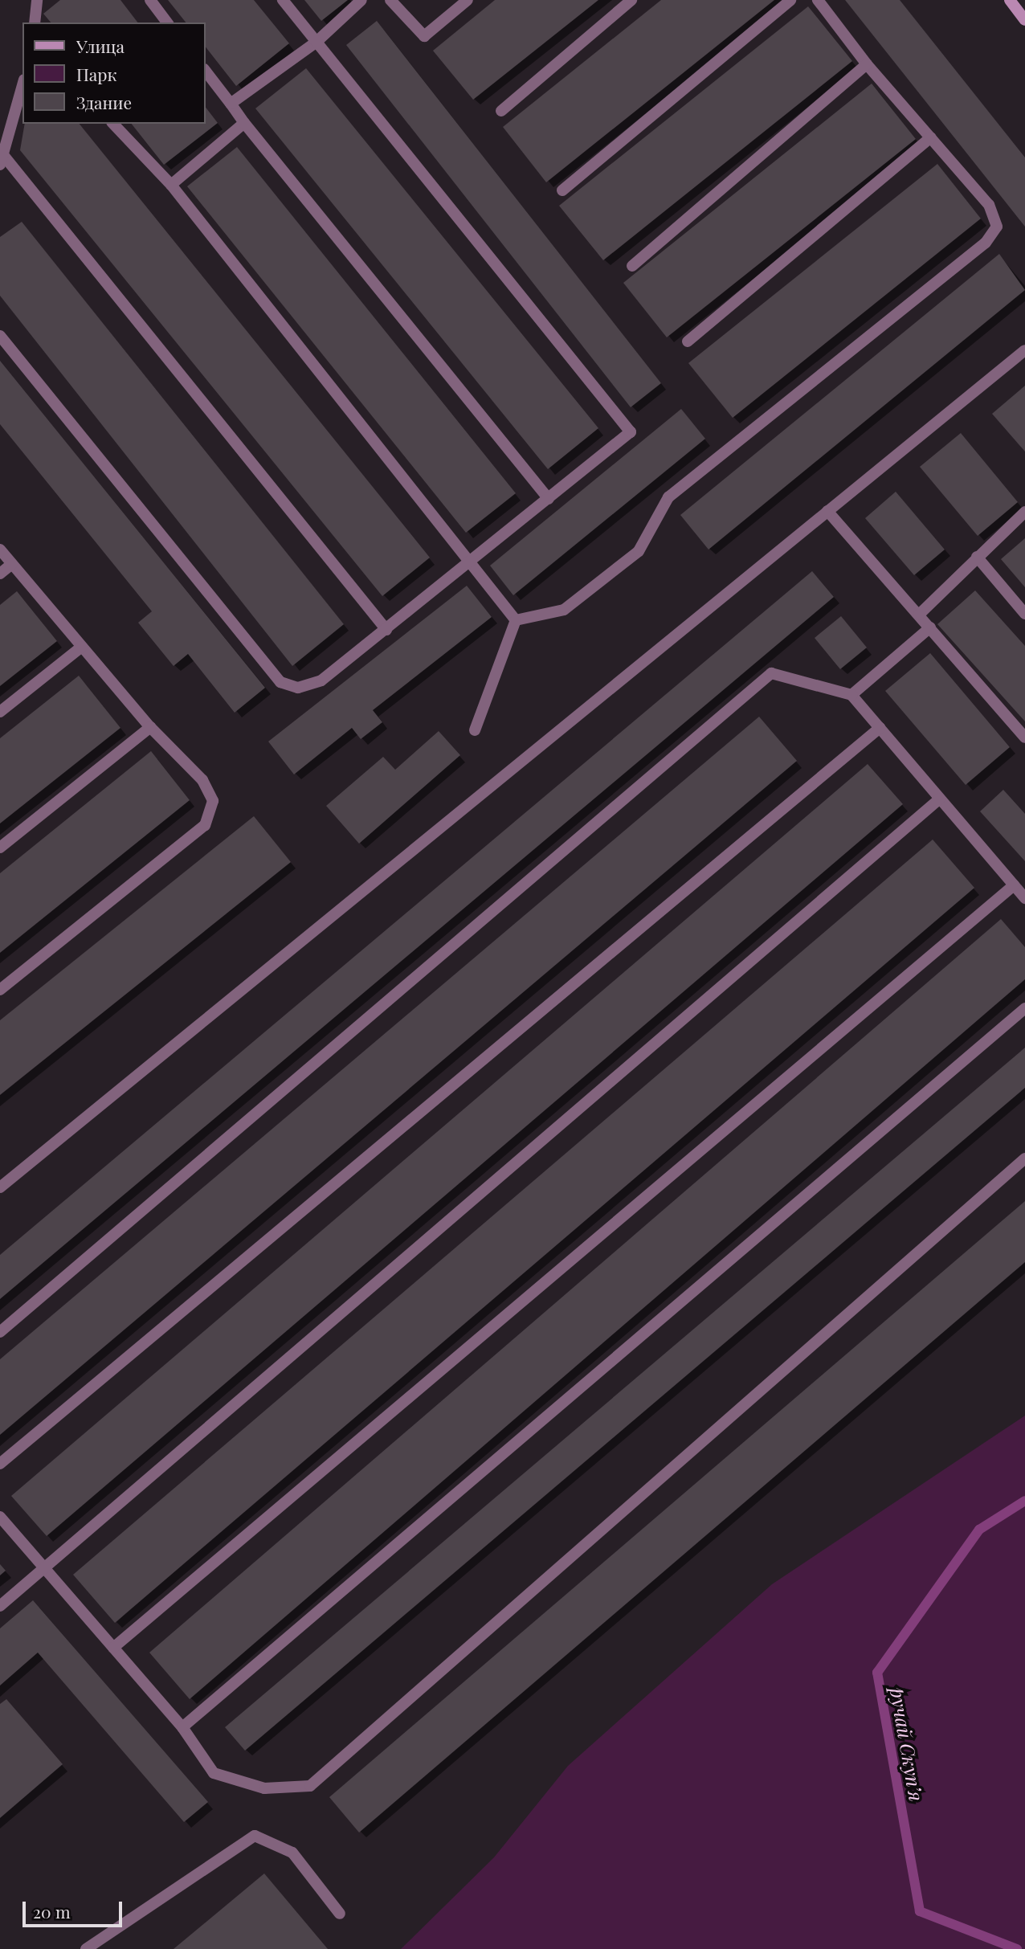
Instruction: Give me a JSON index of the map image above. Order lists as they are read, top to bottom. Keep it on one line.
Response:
{"water":["ручай Скупʼя"],"legend":["Улица","Парк","Здание"],"scale_bar":"20 m"}
